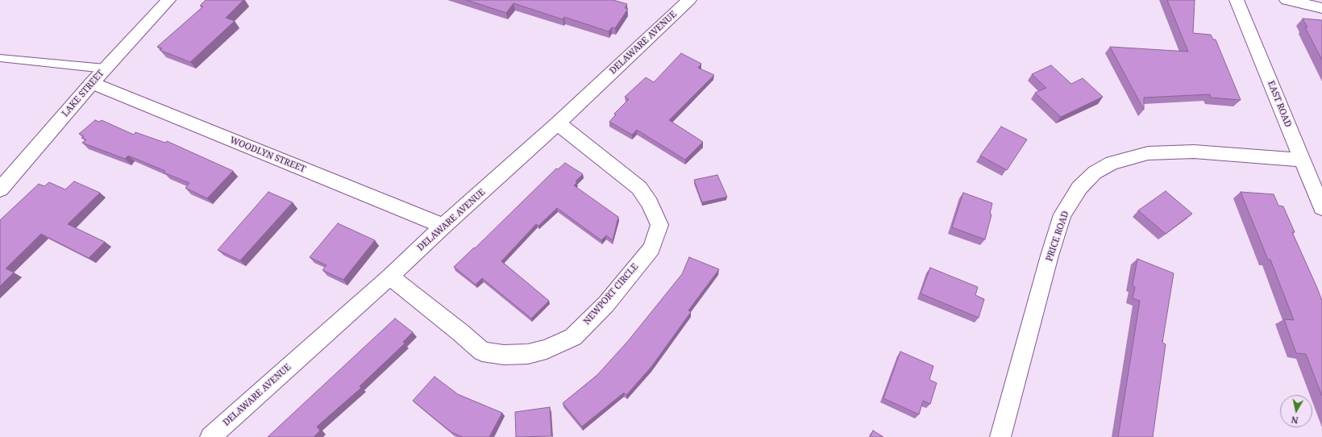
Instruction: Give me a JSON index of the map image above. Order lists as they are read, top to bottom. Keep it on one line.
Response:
{"streets":{"street":["DELAWARE AVENUE","LAKE STREET","EAST ROAD","WOODLYN STREET","PRICE ROAD","NEWPORT CIRCLE"]},"crossings":[["DELAWARE AVENUE","WOODLYN STREET"],["DELAWARE AVENUE","NEWPORT CIRCLE"],["LAKE STREET","WOODLYN STREET"],["EAST ROAD","PRICE ROAD"]],"north":"bottom"}
